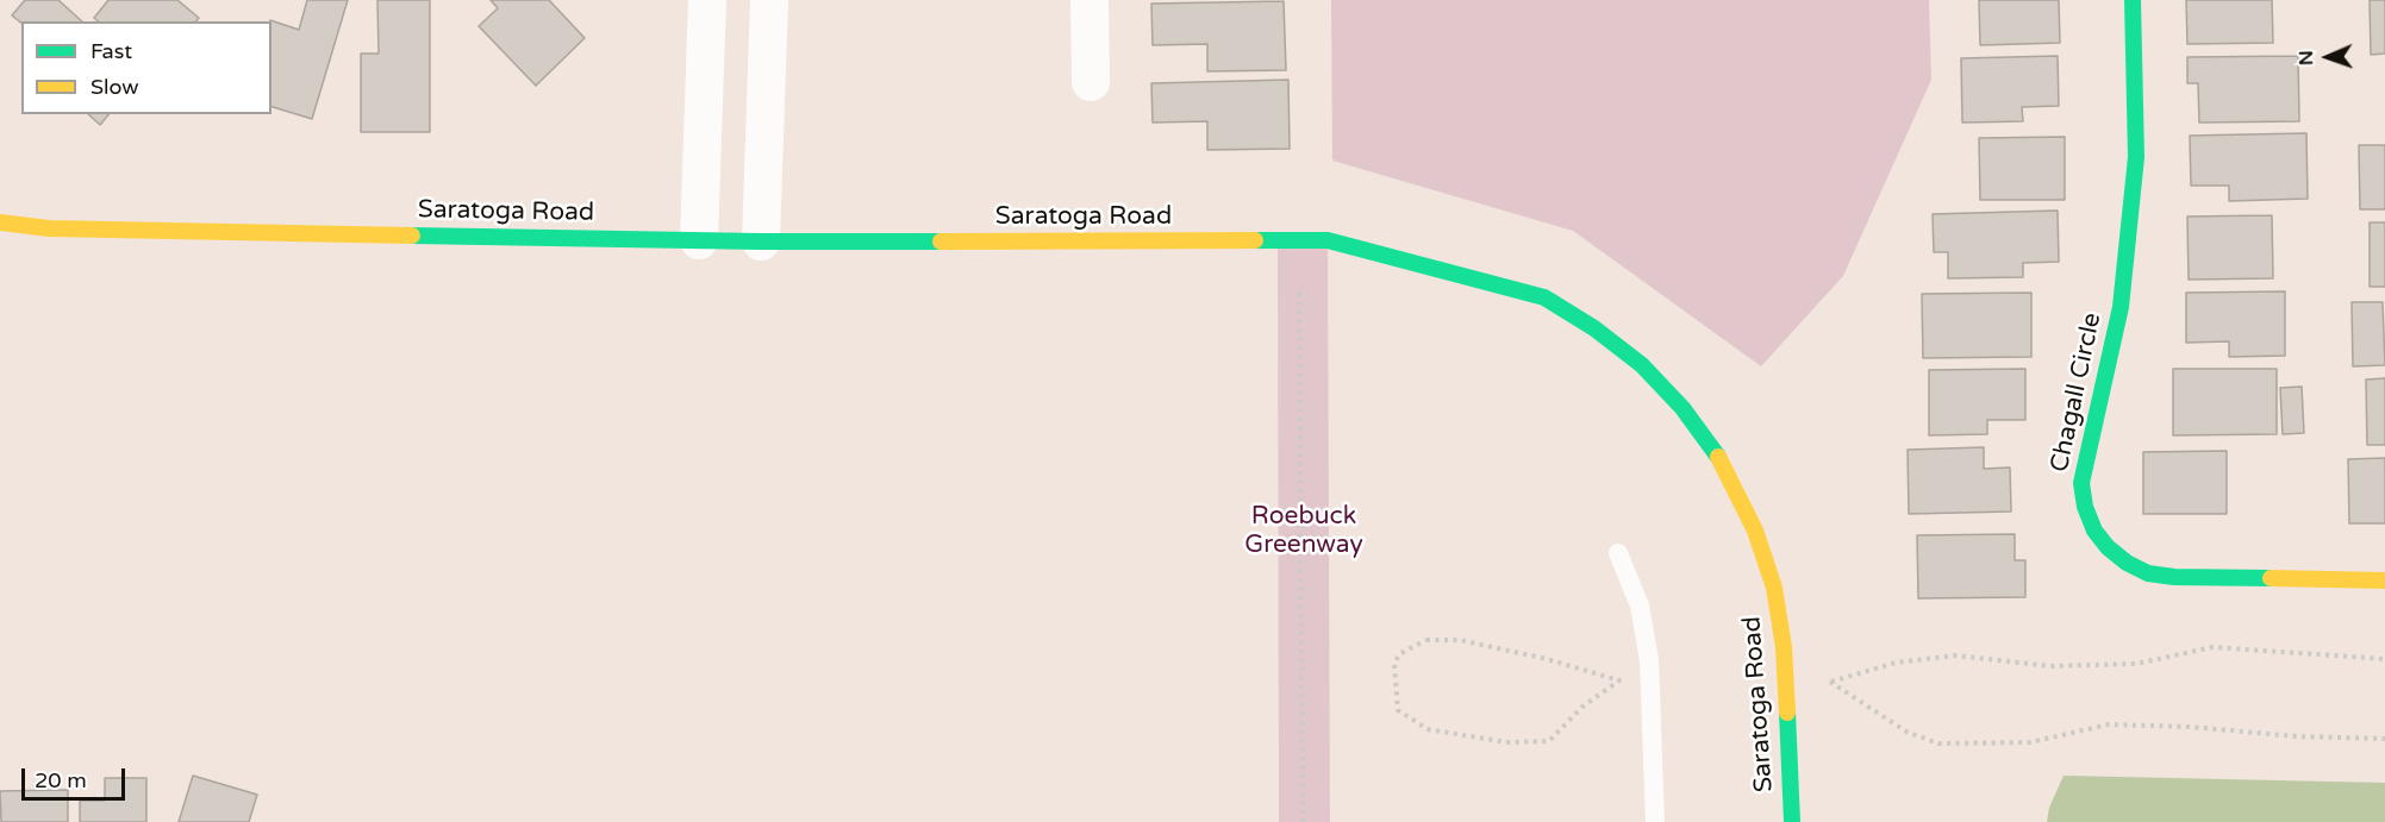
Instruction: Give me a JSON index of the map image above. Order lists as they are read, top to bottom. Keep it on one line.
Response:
{"streets":{"street":["Saratoga Road","Chagall Circle"]},"parks":["Roebuck Greenway"],"legend":["Fast","Slow"],"scale_bar":"20 m","north":"left"}
